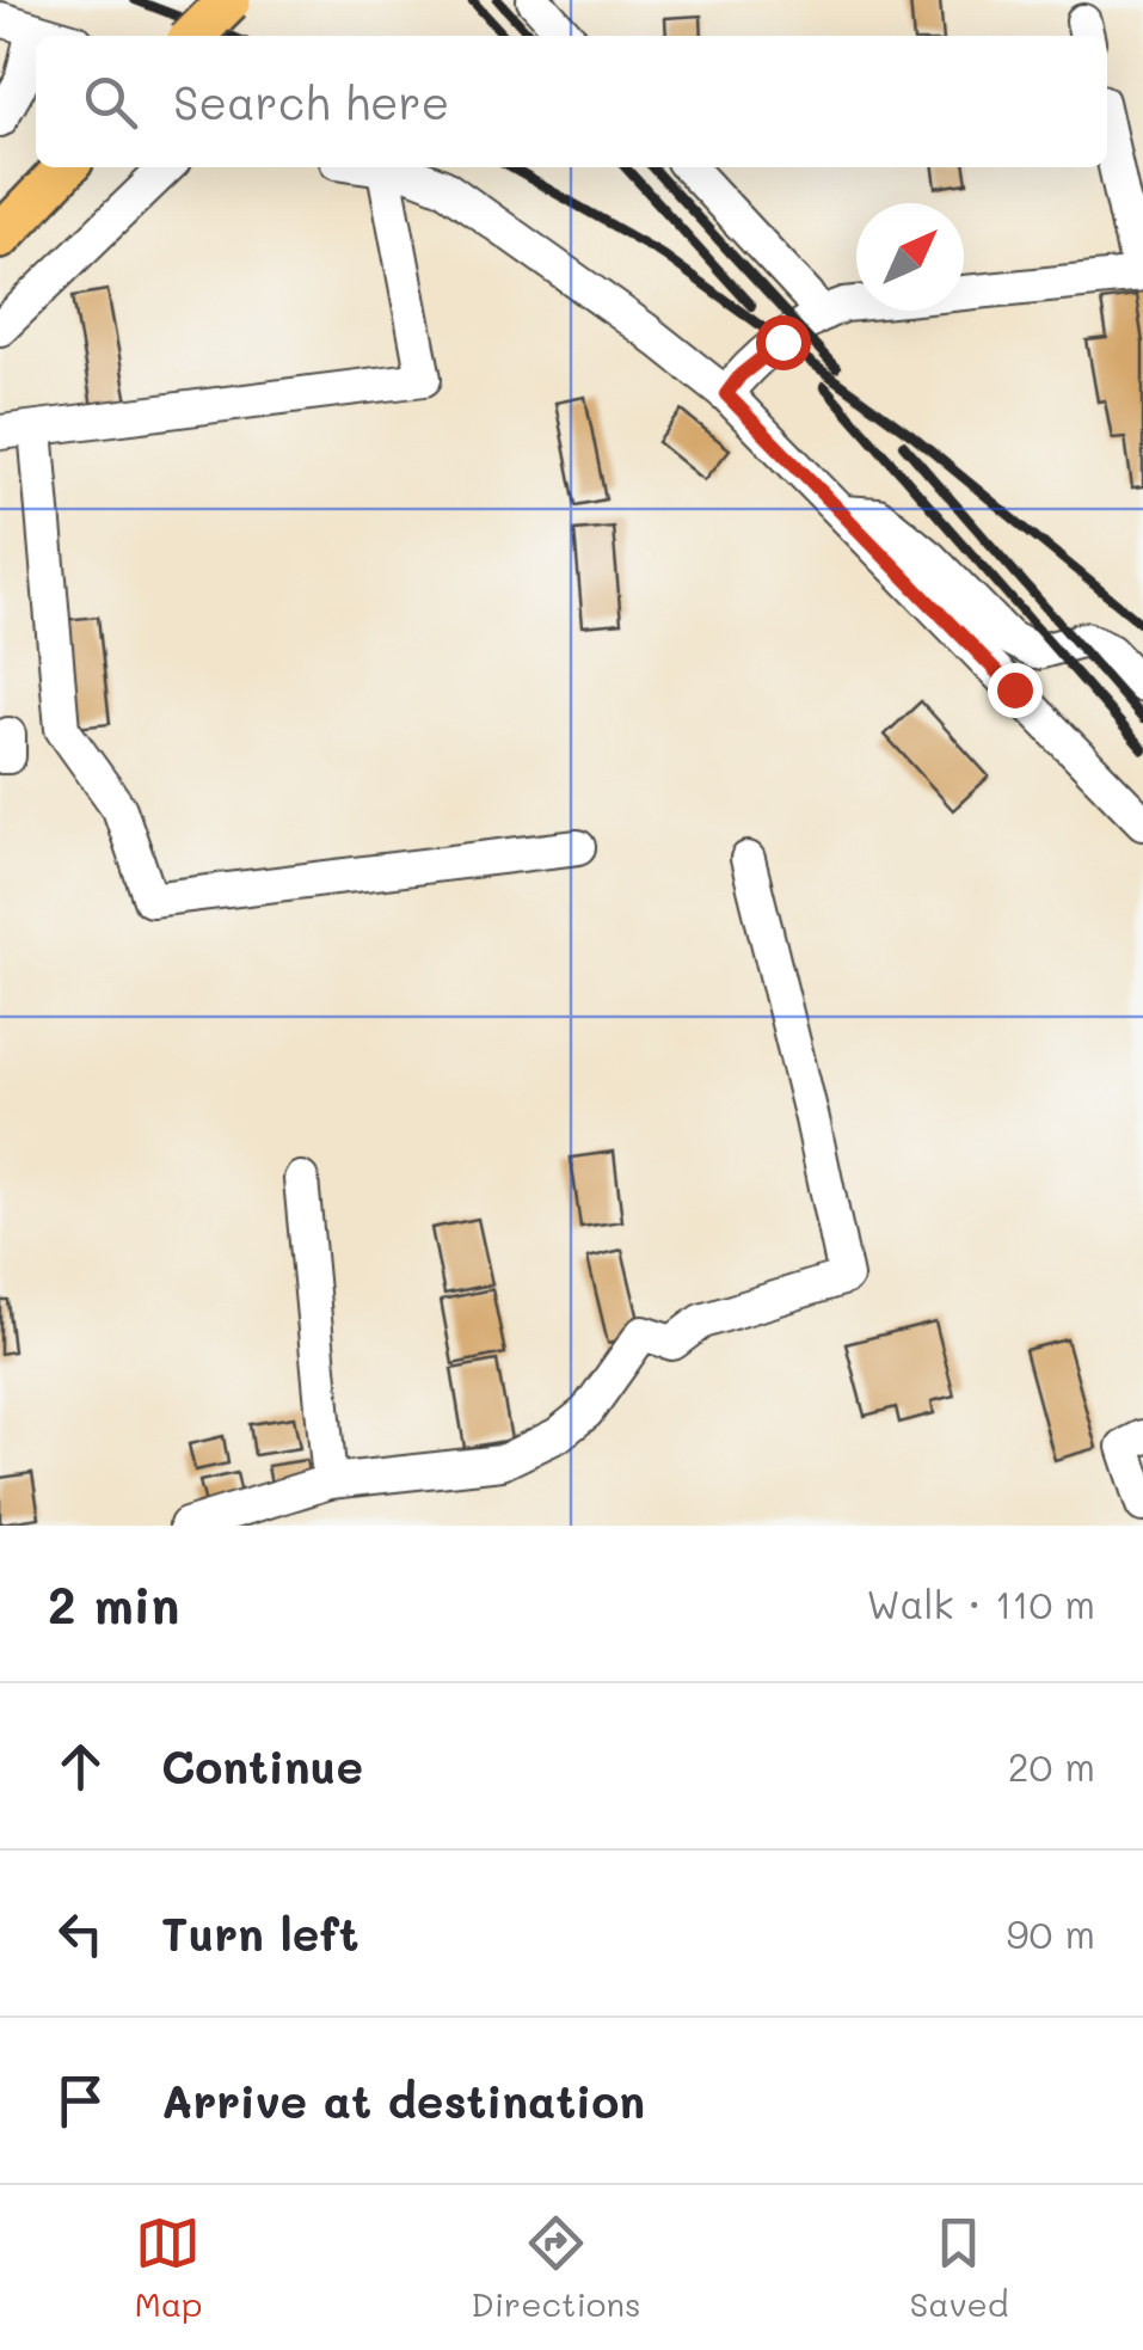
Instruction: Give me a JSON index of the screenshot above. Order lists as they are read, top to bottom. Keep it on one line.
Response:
{"north":"top right","page":{"search":"Search here","heading":["2 min","Walk · 110 m"],"list":[["Continue","20 m"],["Turn left","90 m"],"Arrive at destination"],"nav":["Map","Directions","Saved"]}}
